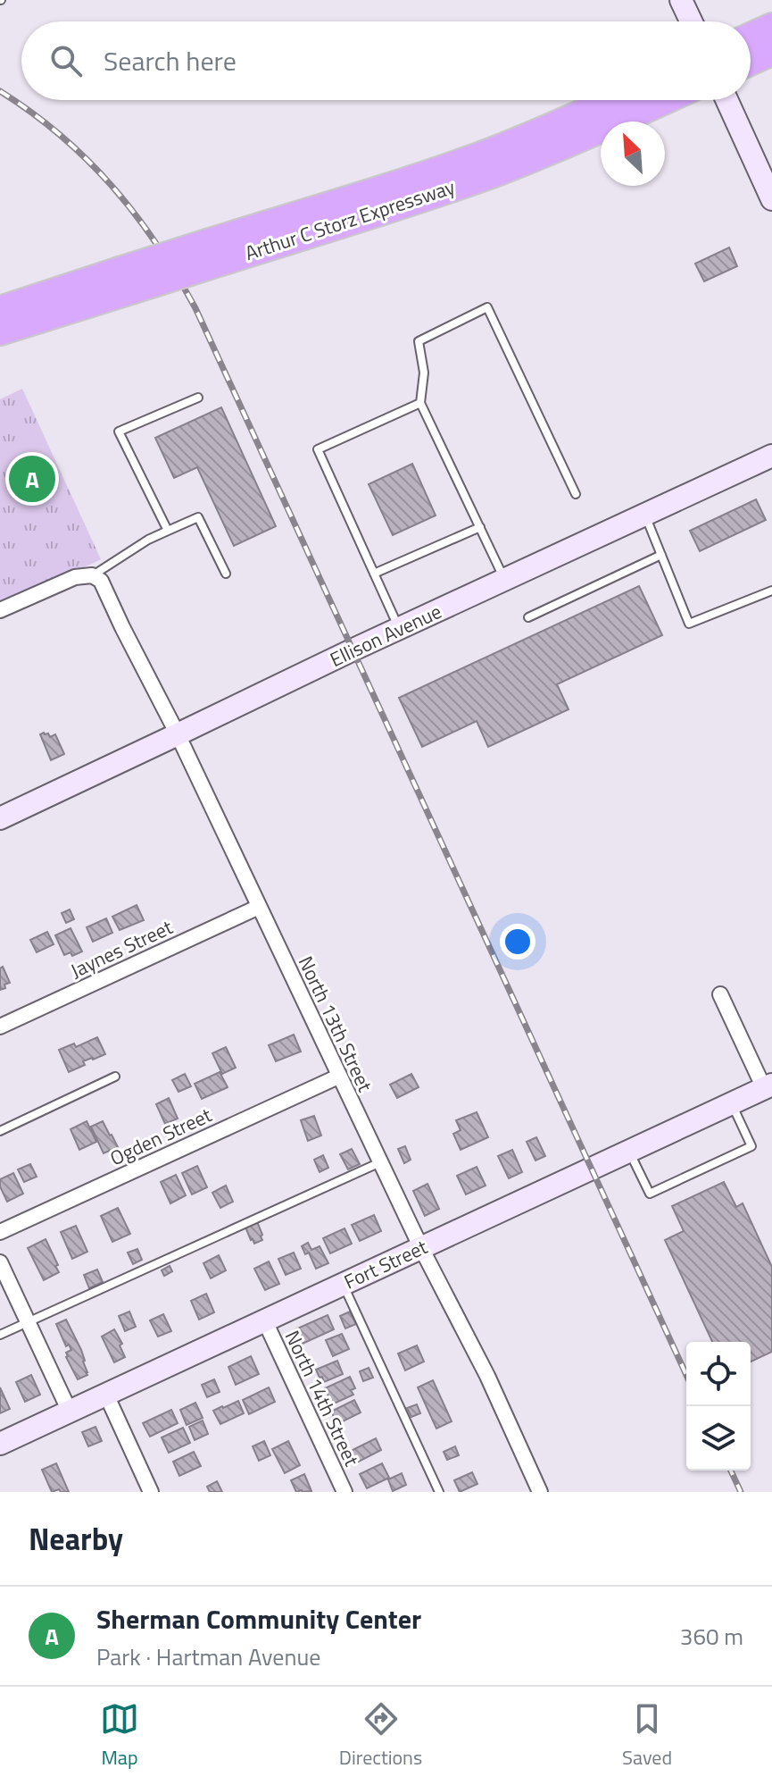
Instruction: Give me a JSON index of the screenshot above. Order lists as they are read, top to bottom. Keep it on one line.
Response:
{"streets":{"highway":["Arthur C Storz Expressway"],"street":["Ellison Avenue","Jaynes Street","North 13th Street","Ogden Street","Fort Street","North 14th Street"]},"crossings":[["Ellison Avenue","North 13th Street"],["Jaynes Street","North 13th Street"],["North 13th Street","Ogden Street"],["North 13th Street","Fort Street"],["Fort Street","North 14th Street"]],"north":"top left","page":{"search":"Search here","pins":"A","heading":"Nearby","list":[{"mark":"A","name":"Sherman Community Center","note":"Park · Hartman Avenue","value":"360 m"}],"nav":["Map","Directions","Saved"]}}
